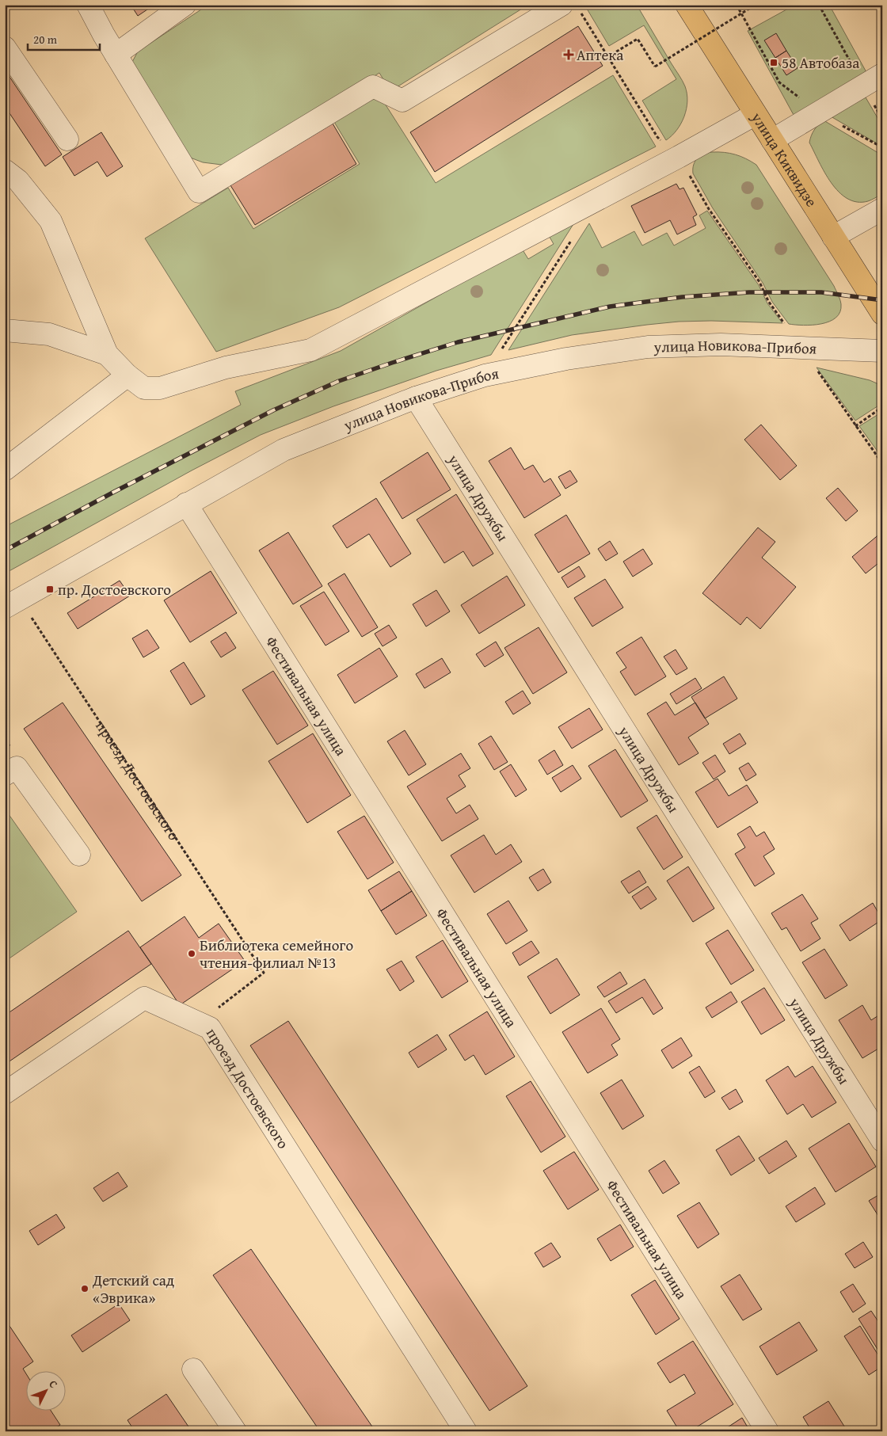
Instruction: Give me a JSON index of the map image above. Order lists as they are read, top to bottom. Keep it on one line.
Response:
{"streets":{"main road":["улица Киквидзе"],"street":["улица Новикова-Прибоя","улица Дружбы","Фестивальная улица","проезд Достоевского"]},"crossings":[["улица Новикова-Прибоя","улица Дружбы"],["улица Новикова-Прибоя","Фестивальная улица"],["улица Новикова-Прибоя","проезд Достоевского"]],"places":{"health":["Аптека"],"transit":["58 Автобаза","пр. Достоевского"],"other":["Библиотека семейного чтения-филиал №13","Детский сад «Эврика»"]},"scale_bar":"20 m","north":"top right"}
